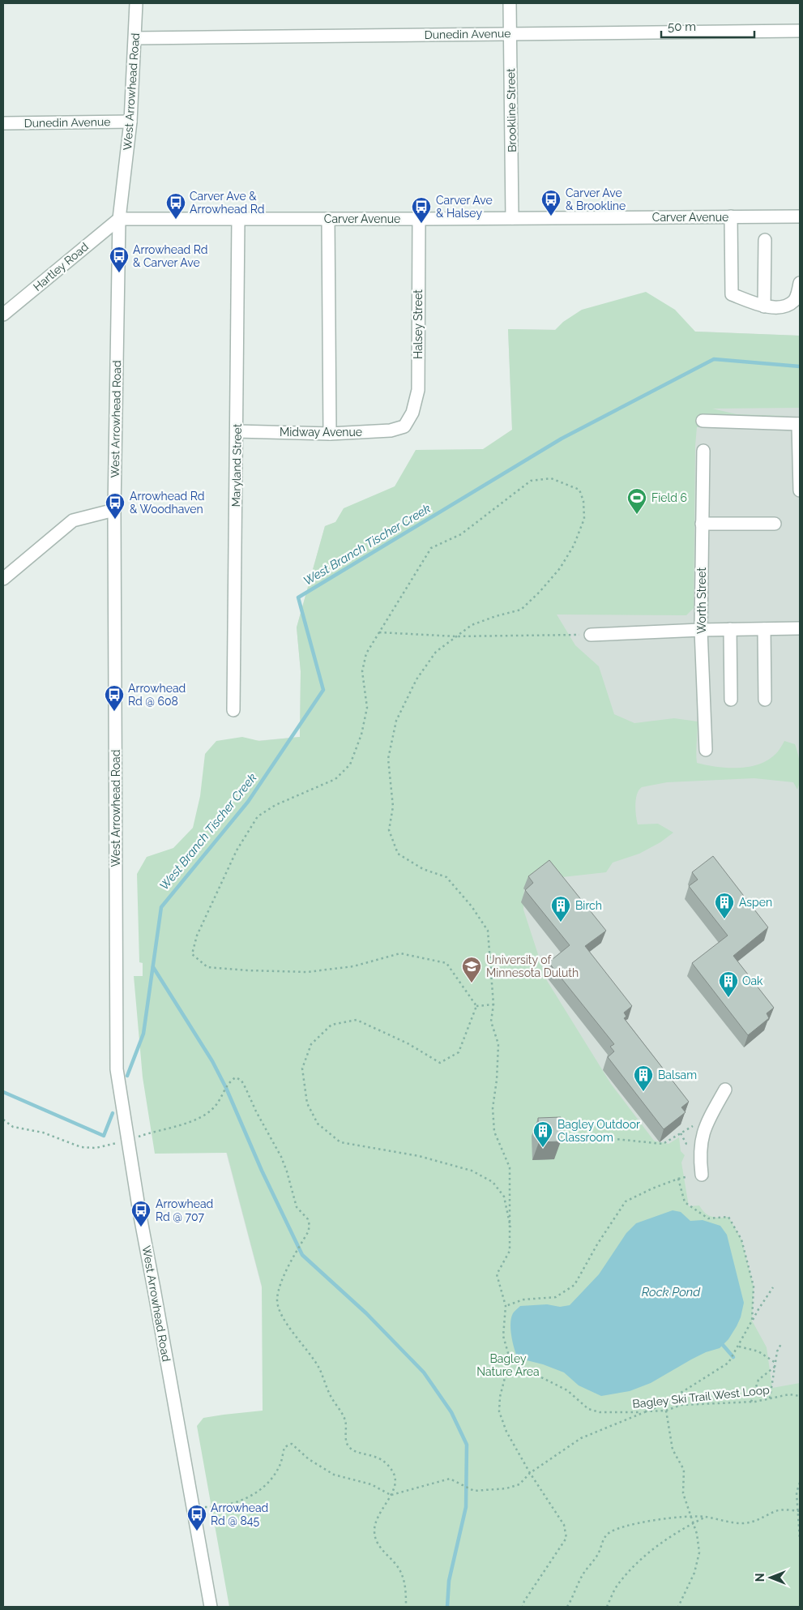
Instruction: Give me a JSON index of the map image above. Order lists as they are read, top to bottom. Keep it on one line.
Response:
{"streets":{"street":["Dunedin Avenue","West Arrowhead Road","Brookline Street","Carver Avenue","Hartley Road","Halsey Street","Midway Avenue","Maryland Street","Worth Street"],"path":["Bagley Ski Trail West Loop"]},"crossings":[["Dunedin Avenue","West Arrowhead Road"],["Dunedin Avenue","Brookline Street"],["West Arrowhead Road","Carver Avenue"],["West Arrowhead Road","Hartley Road"],["Brookline Street","Carver Avenue"],["Carver Avenue","Hartley Road"],["Carver Avenue","Halsey Street"],["Carver Avenue","Maryland Street"],["Halsey Street","Midway Avenue"],["Midway Avenue","Maryland Street"]],"water":["West Branch Tischer Creek","Rock Pond"],"parks":["Bagley Nature Area"],"places":{"bus stop":["Carver Ave & Brookline","Carver Ave & Arrowhead Rd","Carver Ave & Halsey","Arrowhead Rd & Carver Ave","Arrowhead Rd & Woodhaven","Arrowhead Rd @ 608","Arrowhead Rd @ 707","Arrowhead Rd @ 845"],"sports":["Field 6"],"building":["Aspen","Birch","Oak","Balsam","Bagley Outdoor Classroom"],"school or university":["University of Minnesota Duluth"]},"scale_bar":"50 m","north":"left"}
